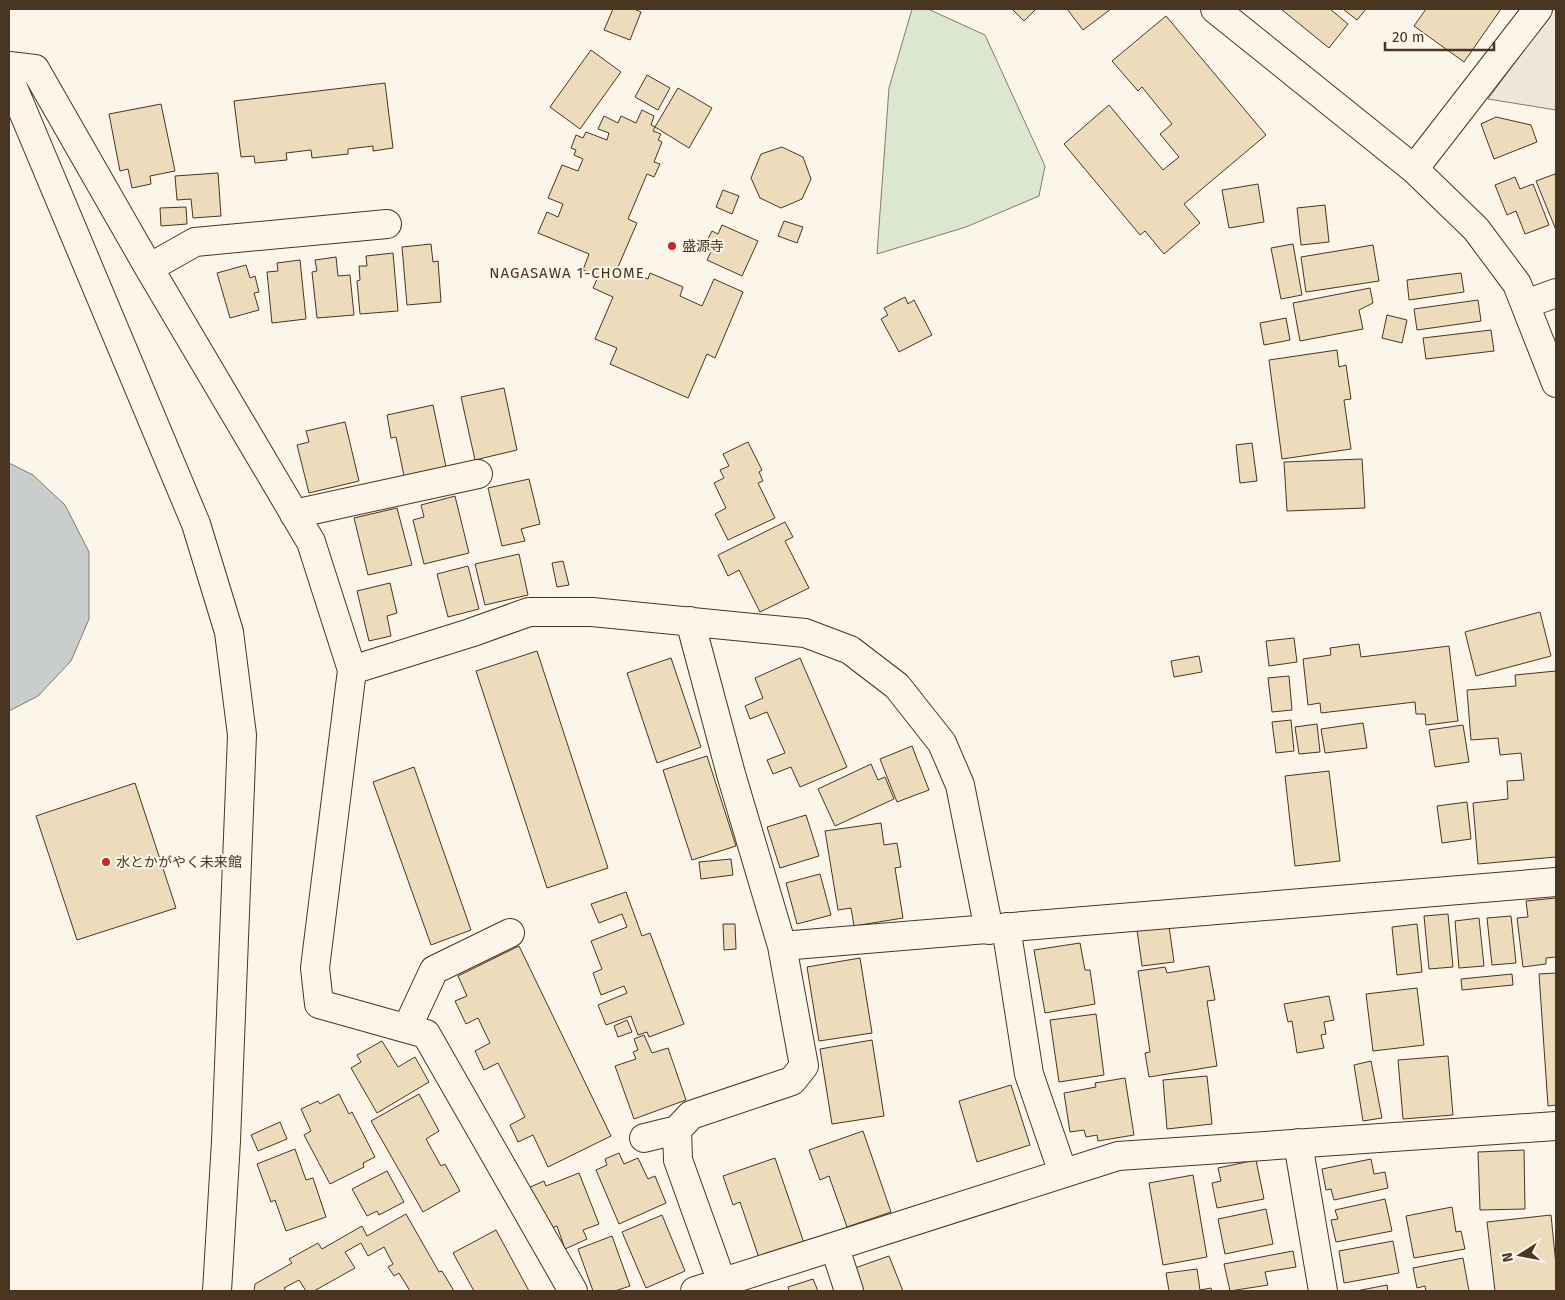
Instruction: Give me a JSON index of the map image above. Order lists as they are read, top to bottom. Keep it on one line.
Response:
{"districts":["NAGASAWA 1-CHOME"],"places":["盛源寺","水とかがやく未来館"],"scale_bar":"20 m","north":"left"}
